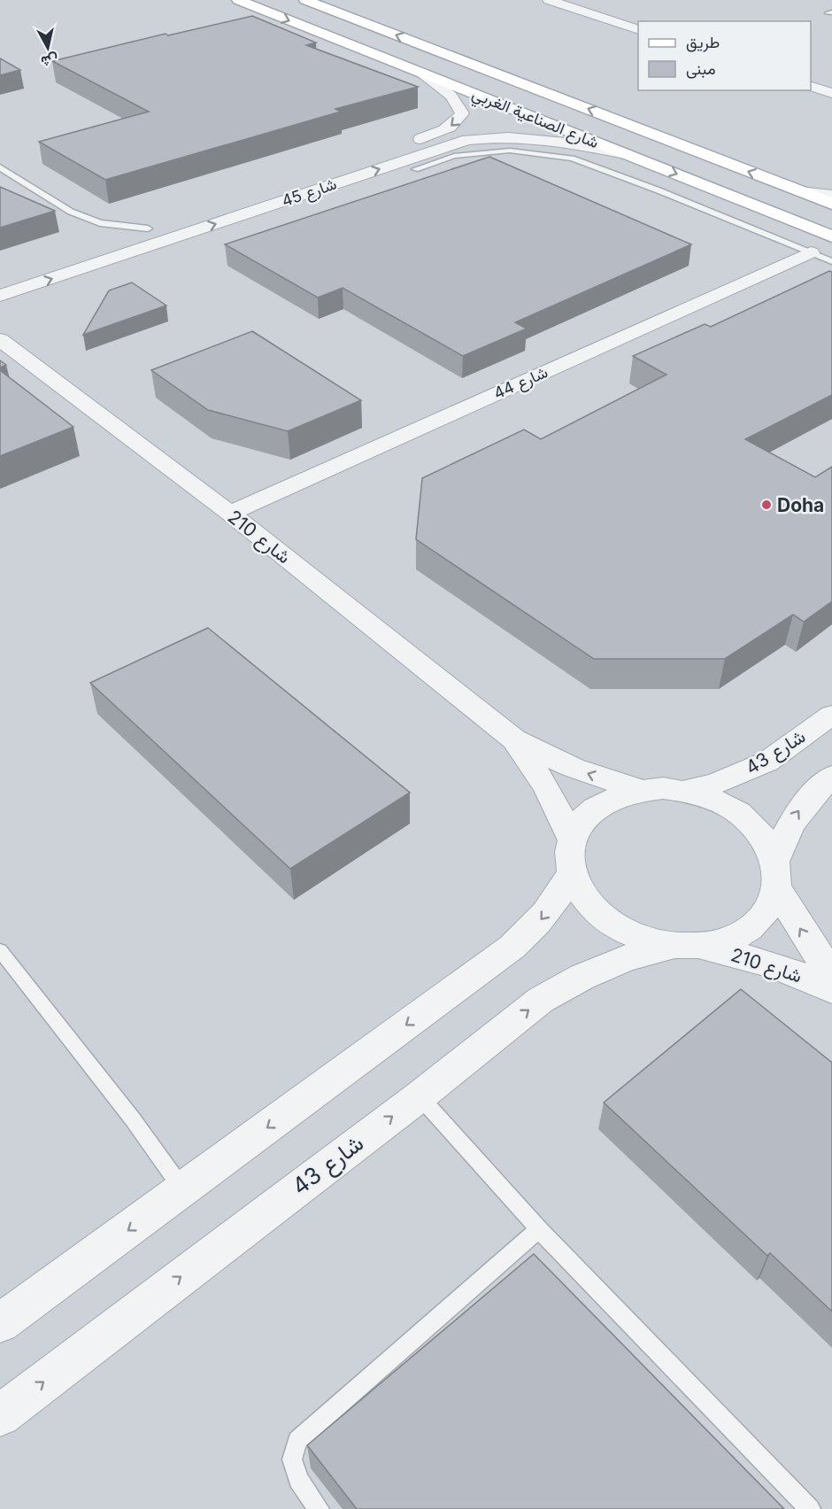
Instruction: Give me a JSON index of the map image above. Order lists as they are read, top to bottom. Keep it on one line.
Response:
{"streets":{"main road":["شارع الصناعية الغربي"],"street":["شارع 45","شارع 44","شارع 210","شارع 43"]},"crossings":[["شارع الصناعية الغربي","شارع 45"],["شارع 44","شارع 210"],["شارع 210","شارع 43"]],"one_way":["شارع 45"],"places":["Doha"],"legend":["طريق","مبنى"],"north":"bottom"}
